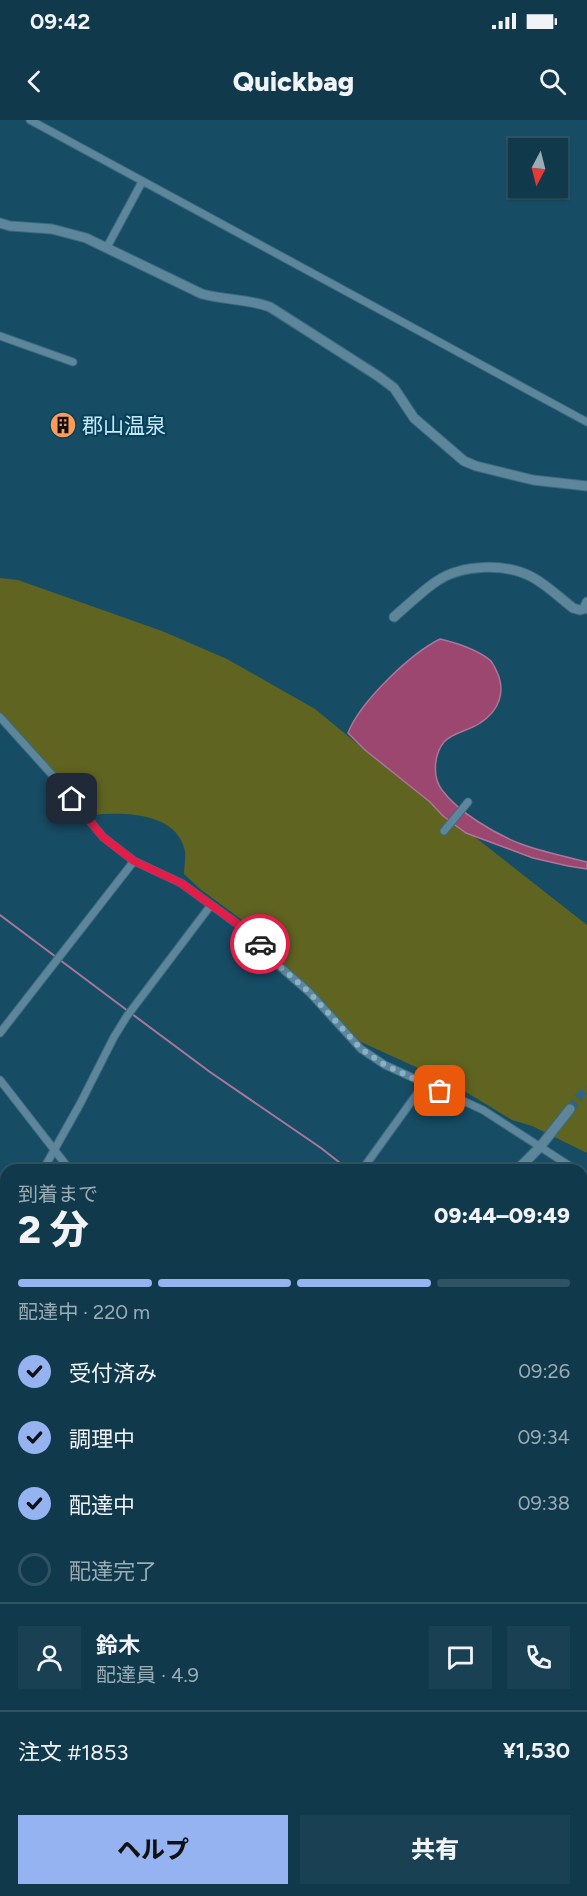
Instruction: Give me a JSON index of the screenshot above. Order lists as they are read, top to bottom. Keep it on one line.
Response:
{"places":{"building":["郡山温泉"]},"north":"bottom","page":{"status":"09:42","header":"Quickbag","heading":["2 分","到着まで","09:44–09:49"],"panel":["鈴木","配達員 · 4.9","注文 #1853","¥1,530"],"bar":"配達中 · 220 m","list":[["受付済み","09:26"],["調理中","09:34"],["配達中","09:38"],"配達完了"],"buttons":["ヘルプ","共有"]}}
